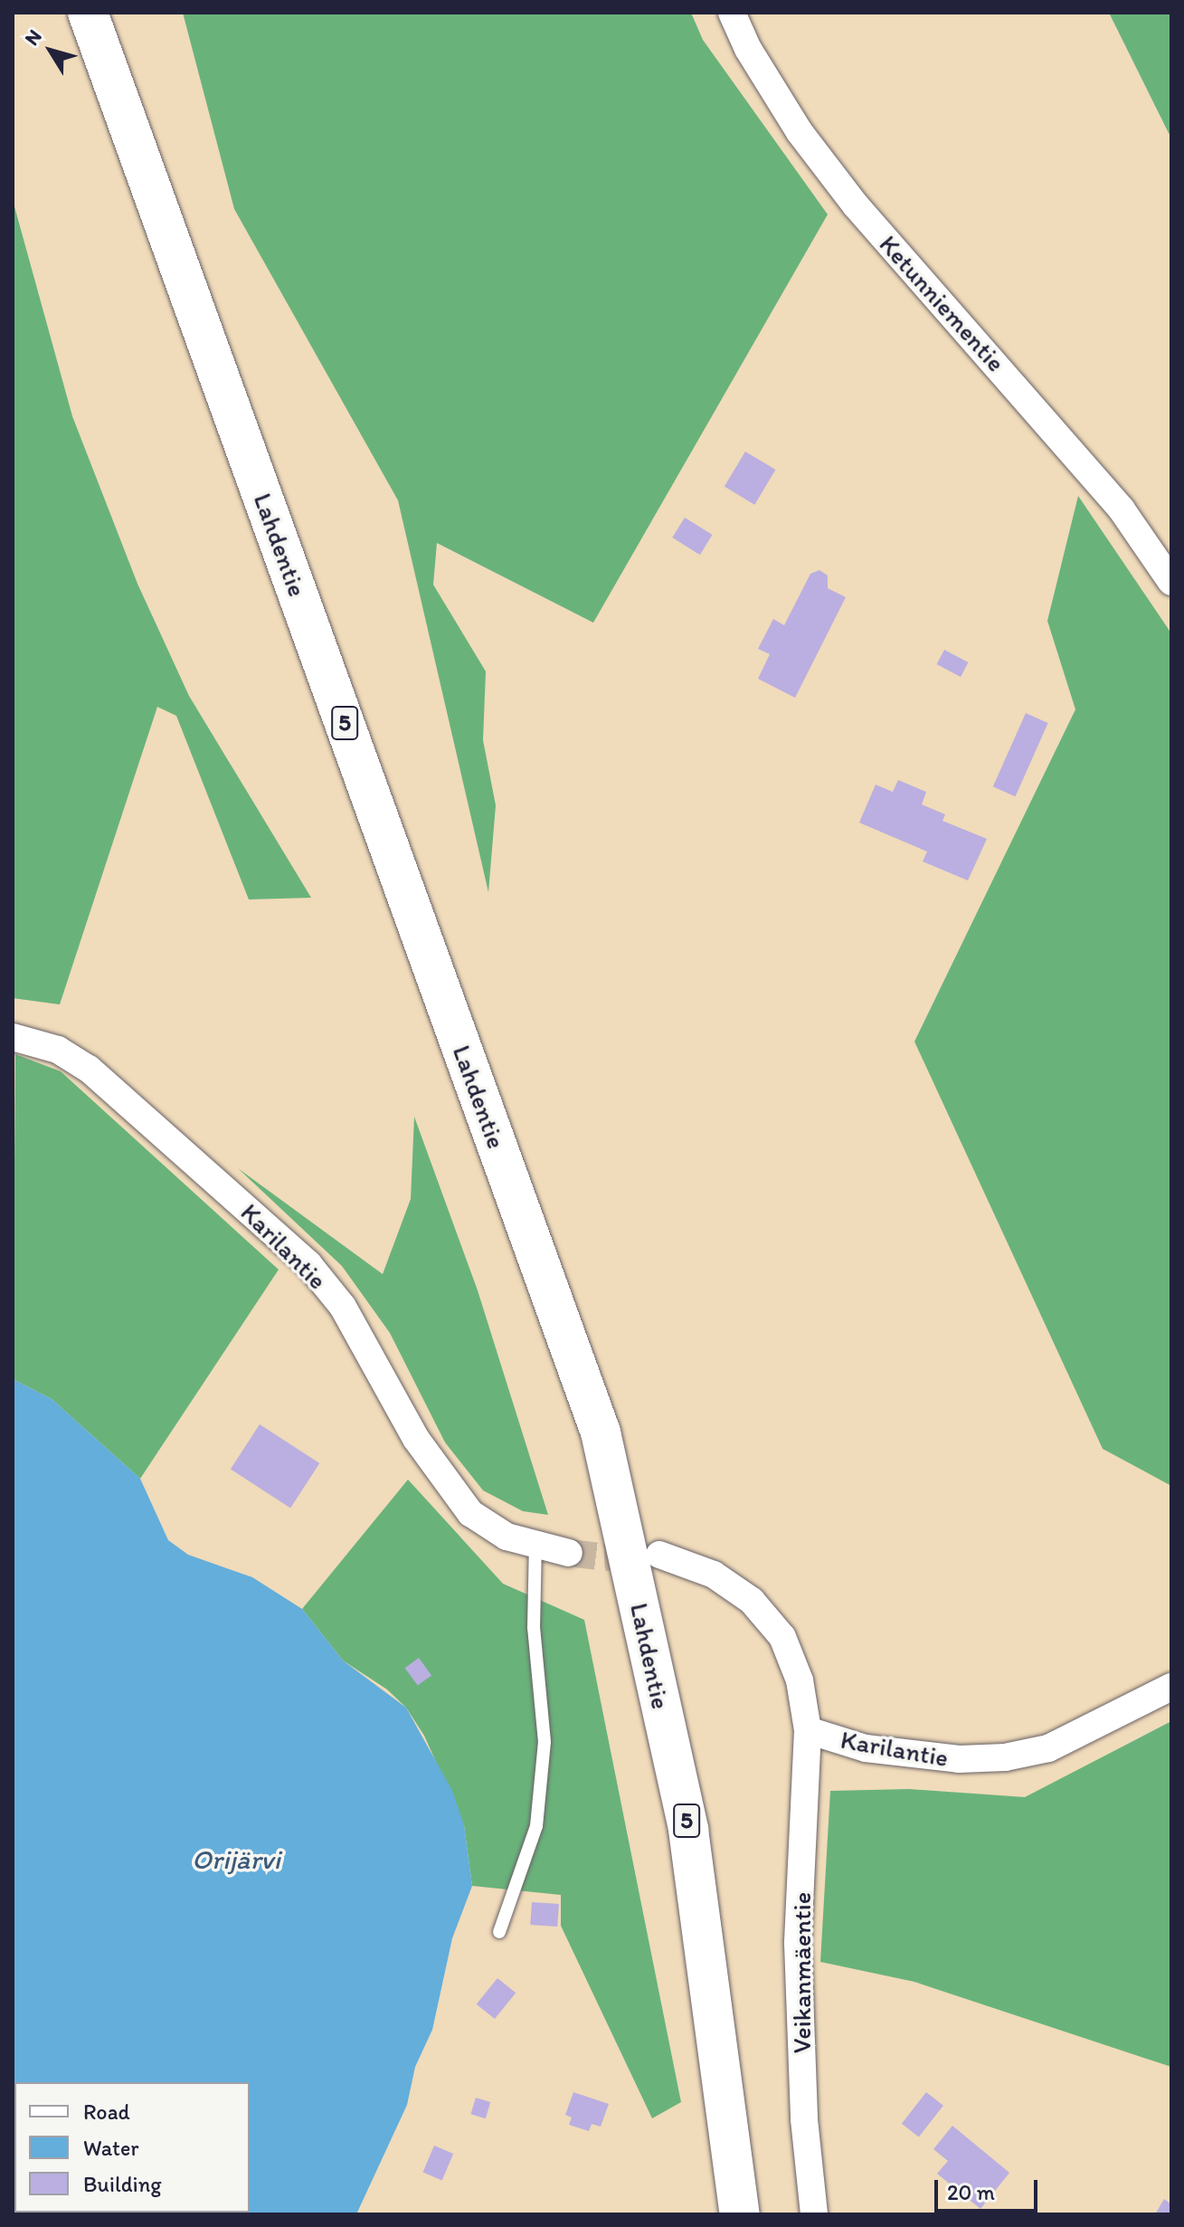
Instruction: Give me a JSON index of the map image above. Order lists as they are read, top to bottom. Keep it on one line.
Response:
{"streets":{"highway":["Lahdentie","5"],"street":["Ketunniementie","Karilantie","Veikanmäentie"]},"crossings":[["Karilantie","Veikanmäentie"]],"water":["Orijärvi"],"legend":["Road","Water","Building"],"scale_bar":"20 m","north":"top left"}
